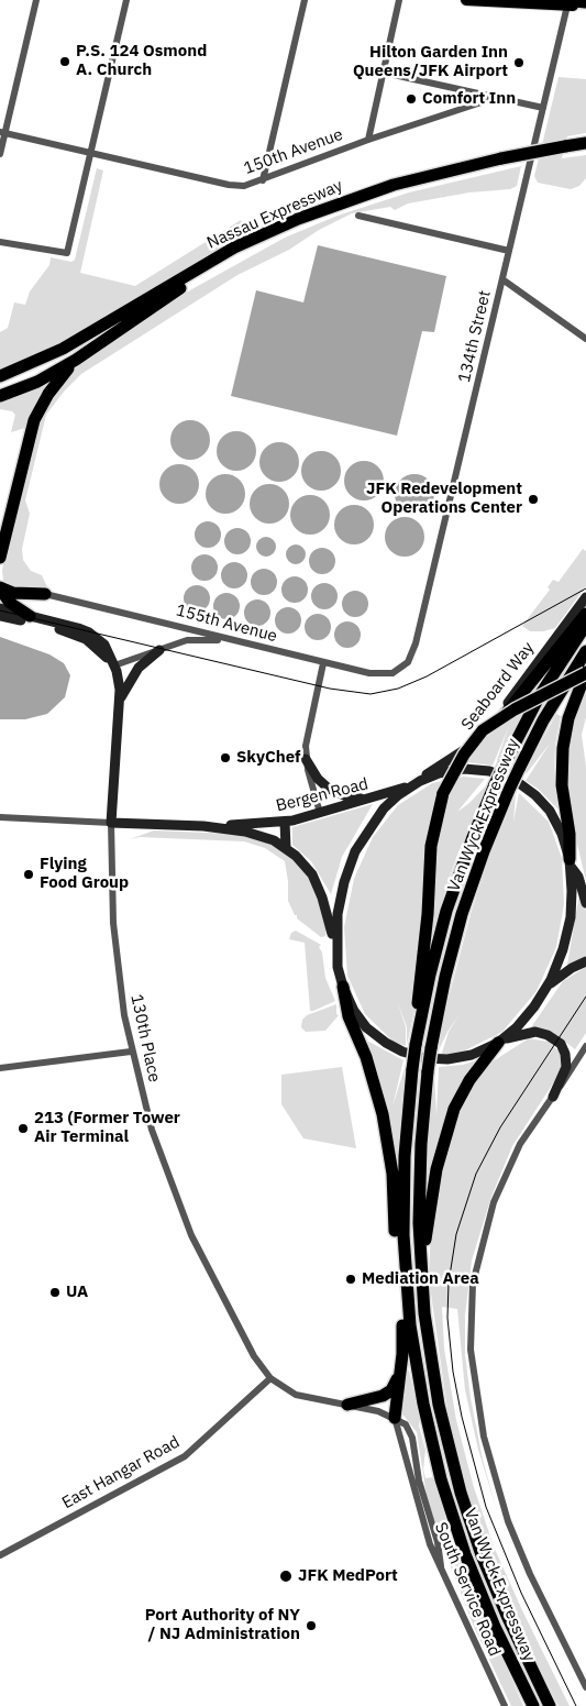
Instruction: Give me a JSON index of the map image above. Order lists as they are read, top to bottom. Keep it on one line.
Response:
{"streets":{"highway":["Nassau Expressway","Van Wyck Expressway"],"street":["150th Avenue","134th Street","155th Avenue","Seaboard Way","Bergen Road","130th Place","East Hangar Road","South Service Road"]},"crossings":[["134th Street","155th Avenue"],["Seaboard Way","Bergen Road"],["Bergen Road","130th Place"],["130th Place","East Hangar Road"],["130th Place","South Service Road"]],"places":["P.S. 124 Osmond A. Church","Hilton Garden Inn Queens/JFK Airport","Comfort Inn","JFK Redevelopment Operations Center","SkyChef","Flying Food Group","213 (Former Tower Air Terminal","Mediation Area","UA","JFK MedPort","Port Authority of NY / NJ Administration"]}
